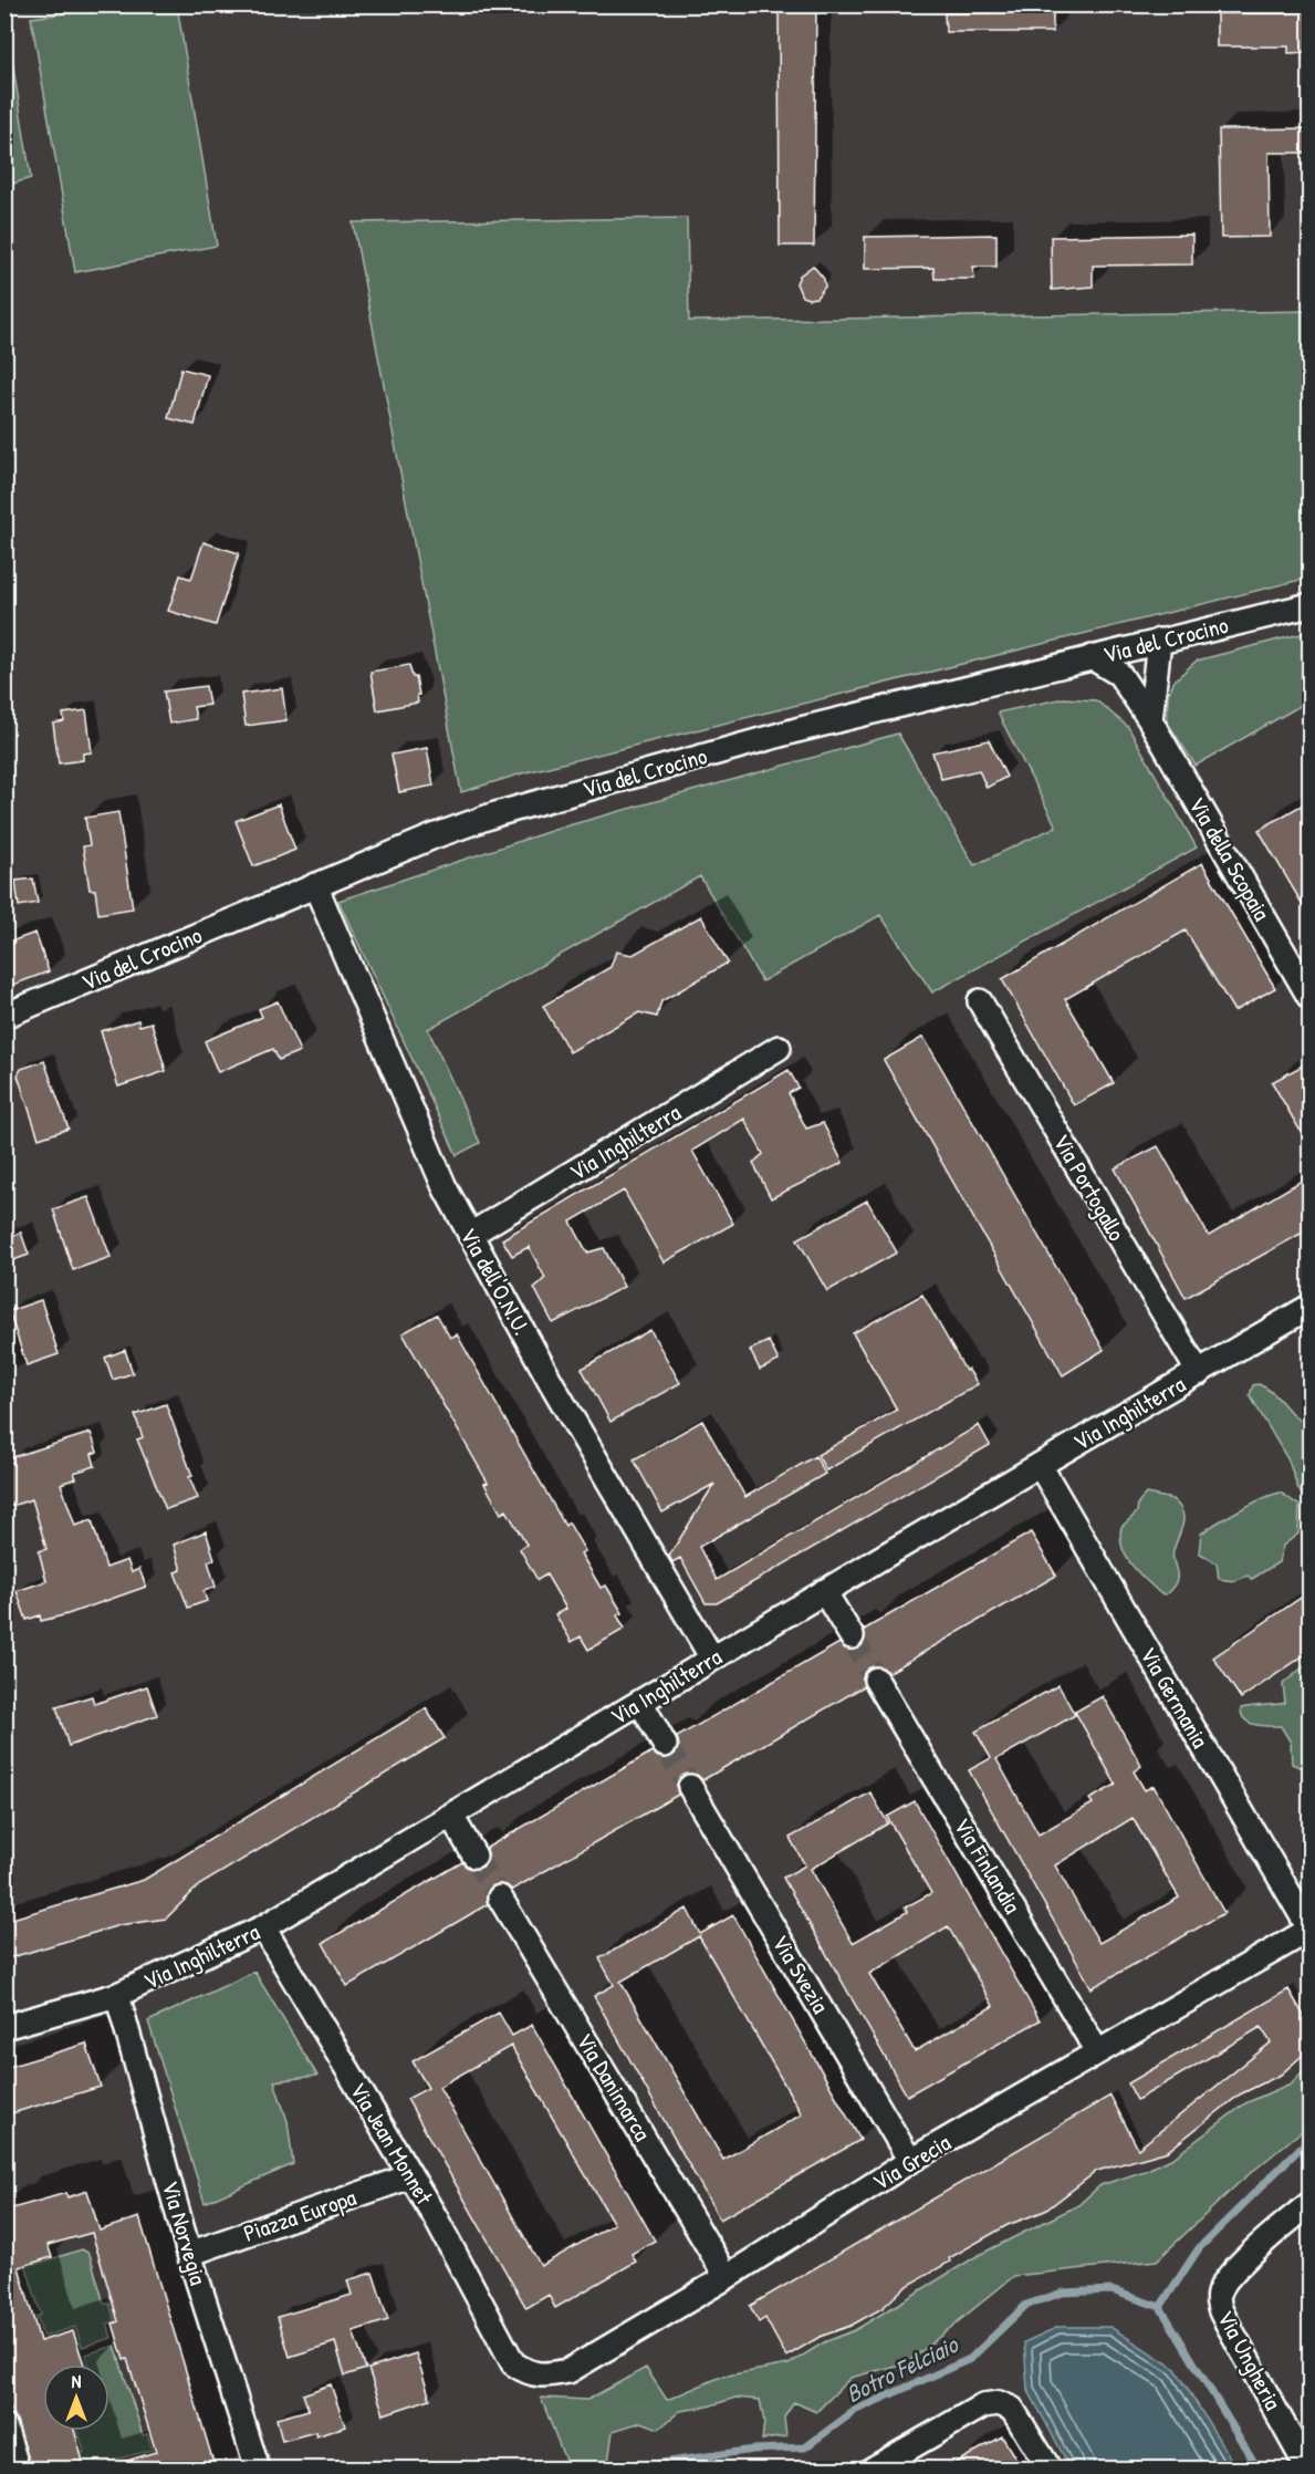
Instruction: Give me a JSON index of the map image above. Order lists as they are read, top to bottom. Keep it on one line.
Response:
{"streets":{"street":["Via del Crocino","Via della Scopaia","Via Inghilterra","Via Portogallo","Via dell'O.N.U.","Via Germania","Via Finlandia","Via Svezia","Via Danimarca","Via Jean Monnet","Via Grecia","Piazza Europa","Via Norvegia","Via Ungheria"]},"crossings":[["Via del Crocino","Via della Scopaia"],["Via del Crocino","Via dell'O.N.U."],["Via Inghilterra","Via Portogallo"],["Via Inghilterra","Via dell'O.N.U."],["Via Inghilterra","Via Germania"],["Via Inghilterra","Via Jean Monnet"],["Via Inghilterra","Via Norvegia"],["Via Germania","Via Grecia"],["Via Finlandia","Via Grecia"],["Via Svezia","Via Grecia"],["Via Danimarca","Via Grecia"],["Via Jean Monnet","Via Grecia"],["Via Jean Monnet","Piazza Europa"],["Piazza Europa","Via Norvegia"]],"water":["Botro Felciaio"],"north":"top"}
